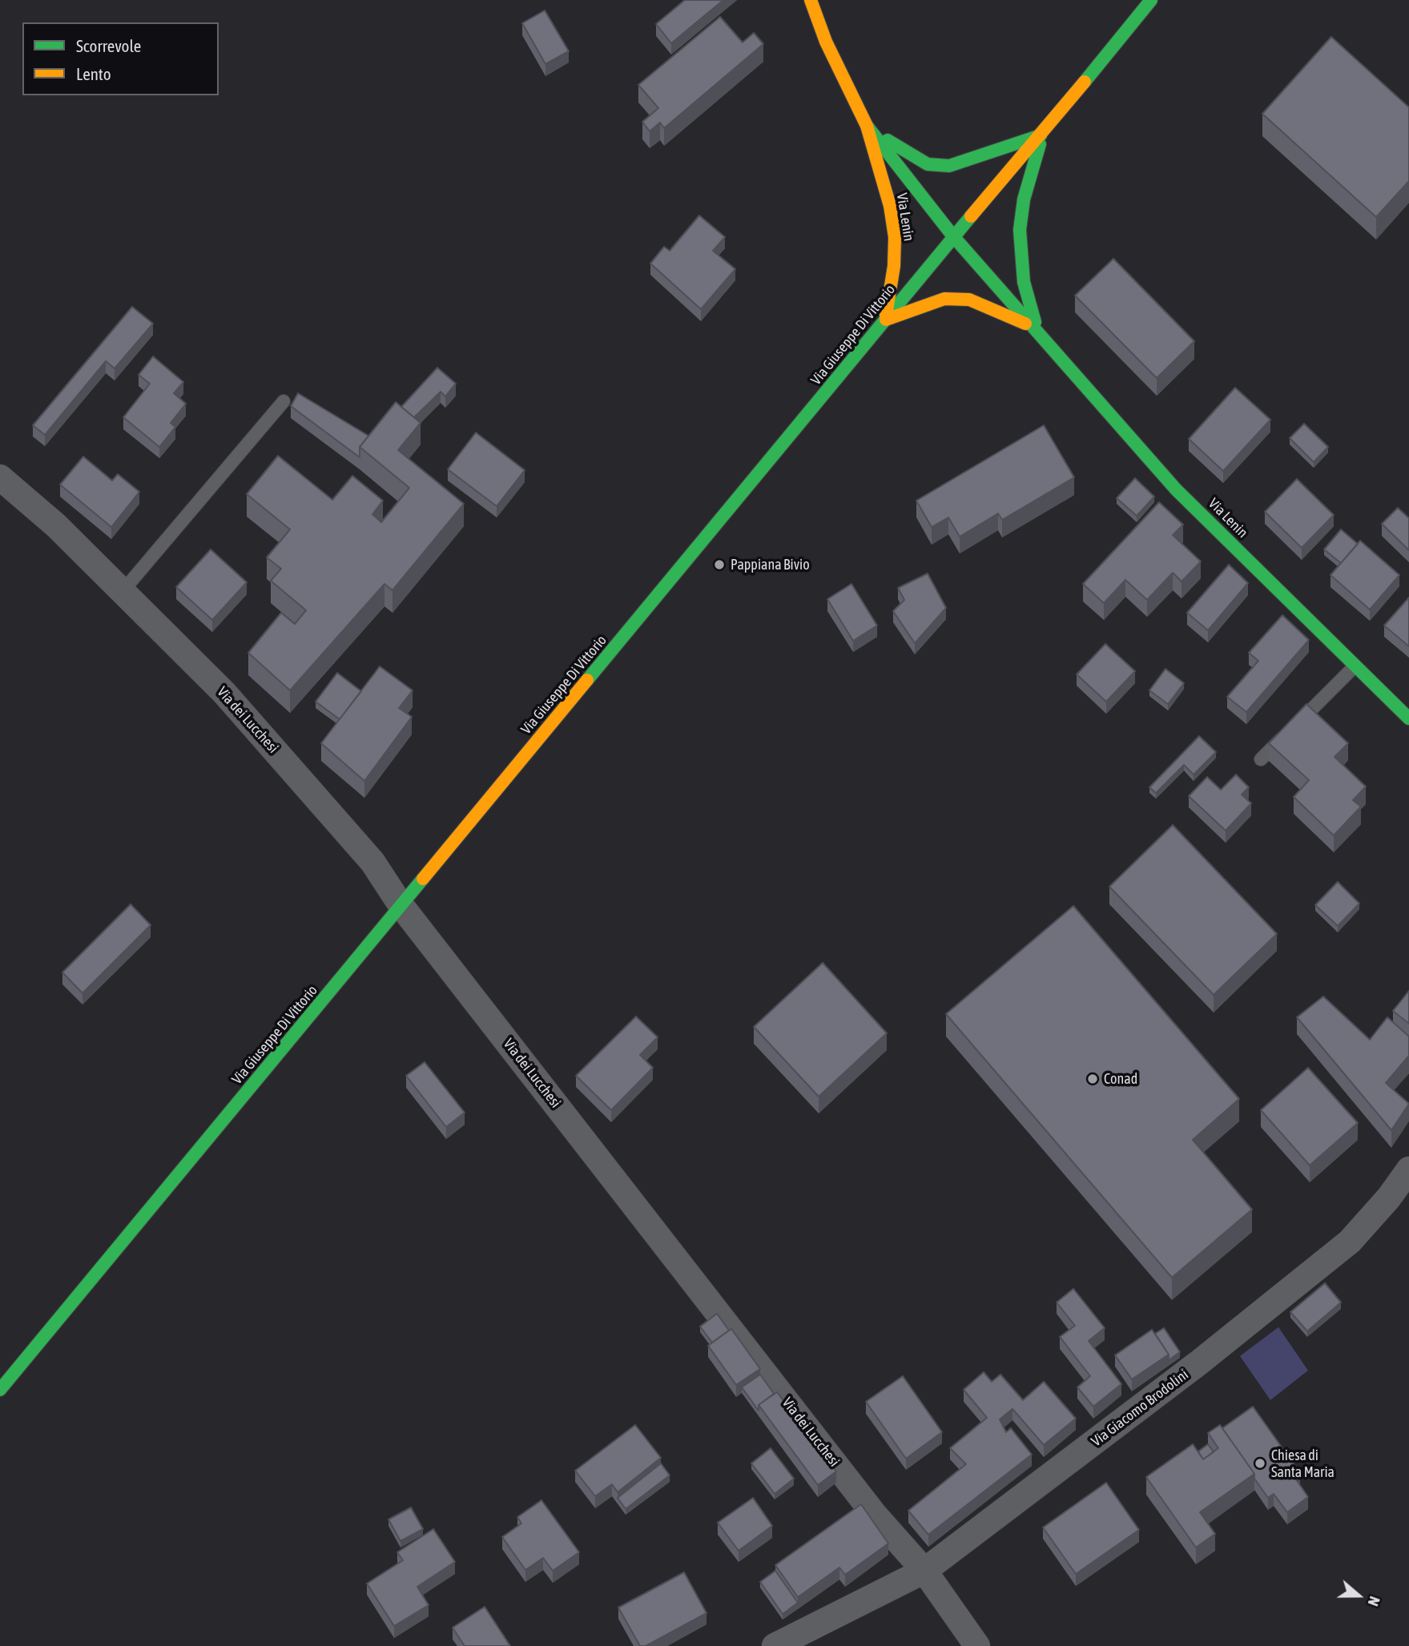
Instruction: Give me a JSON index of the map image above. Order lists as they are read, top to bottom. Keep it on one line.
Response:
{"streets":{"main road":["Via Lenin","Via Giuseppe Di Vittorio"],"street":["Via dei Lucchesi","Via Giacomo Brodolini"]},"crossings":[["Via Lenin","Via Giuseppe Di Vittorio"],["Via Giuseppe Di Vittorio","Via dei Lucchesi"],["Via dei Lucchesi","Via Giacomo Brodolini"]],"places":["Pappiana Bivio","Conad","Chiesa di Santa Maria"],"legend":["Scorrevole","Lento"],"north":"right"}
